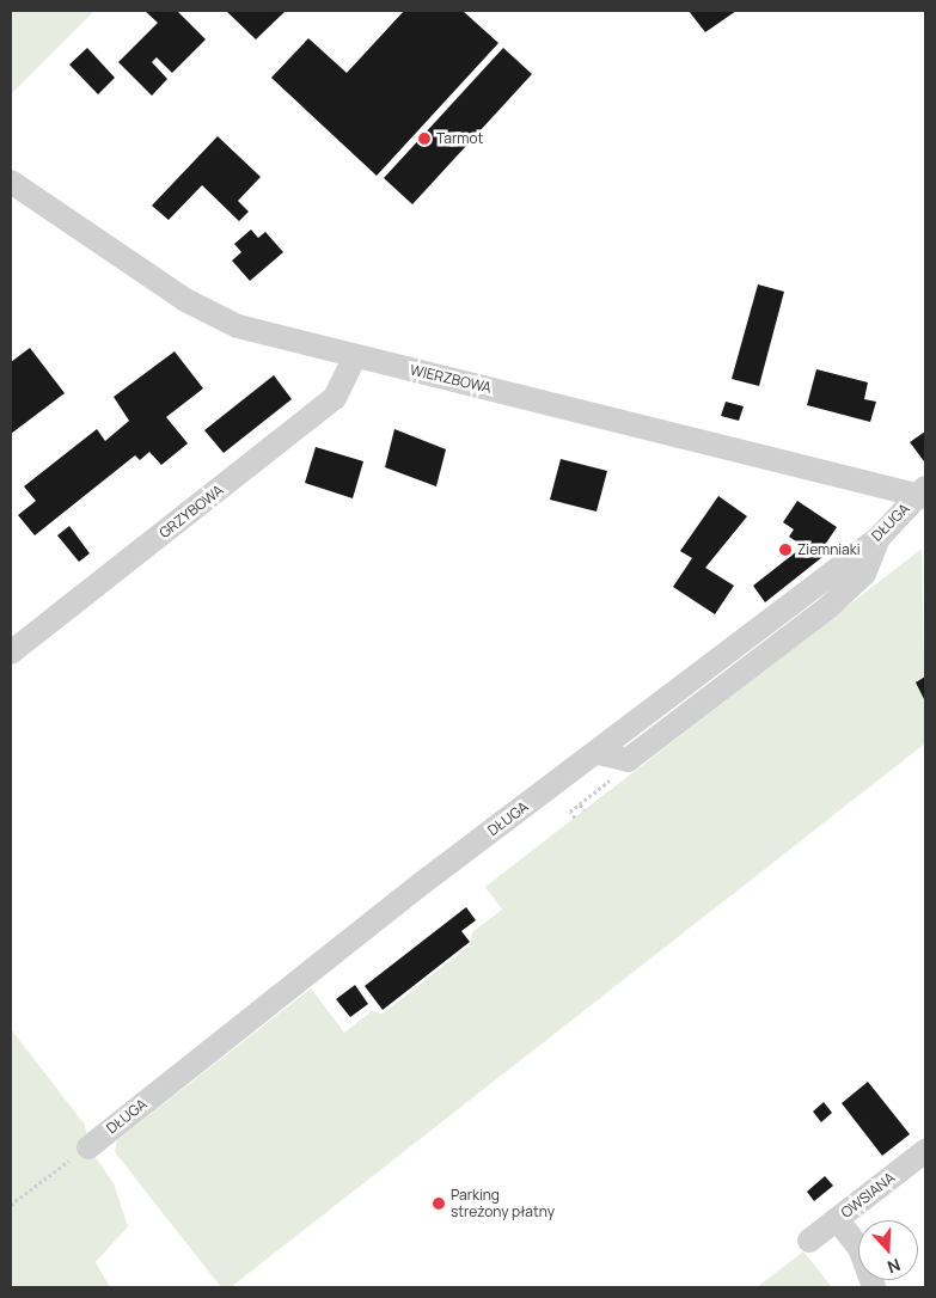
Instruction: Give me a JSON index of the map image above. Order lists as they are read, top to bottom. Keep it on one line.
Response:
{"streets":{"street":["WIERZBOWA","GRZYBOWA","DŁUGA","OWSIANA"]},"crossings":[["WIERZBOWA","GRZYBOWA"],["WIERZBOWA","DŁUGA"]],"places":["Tarmot","Ziemniaki","Parking streżony płatny"],"north":"bottom"}
